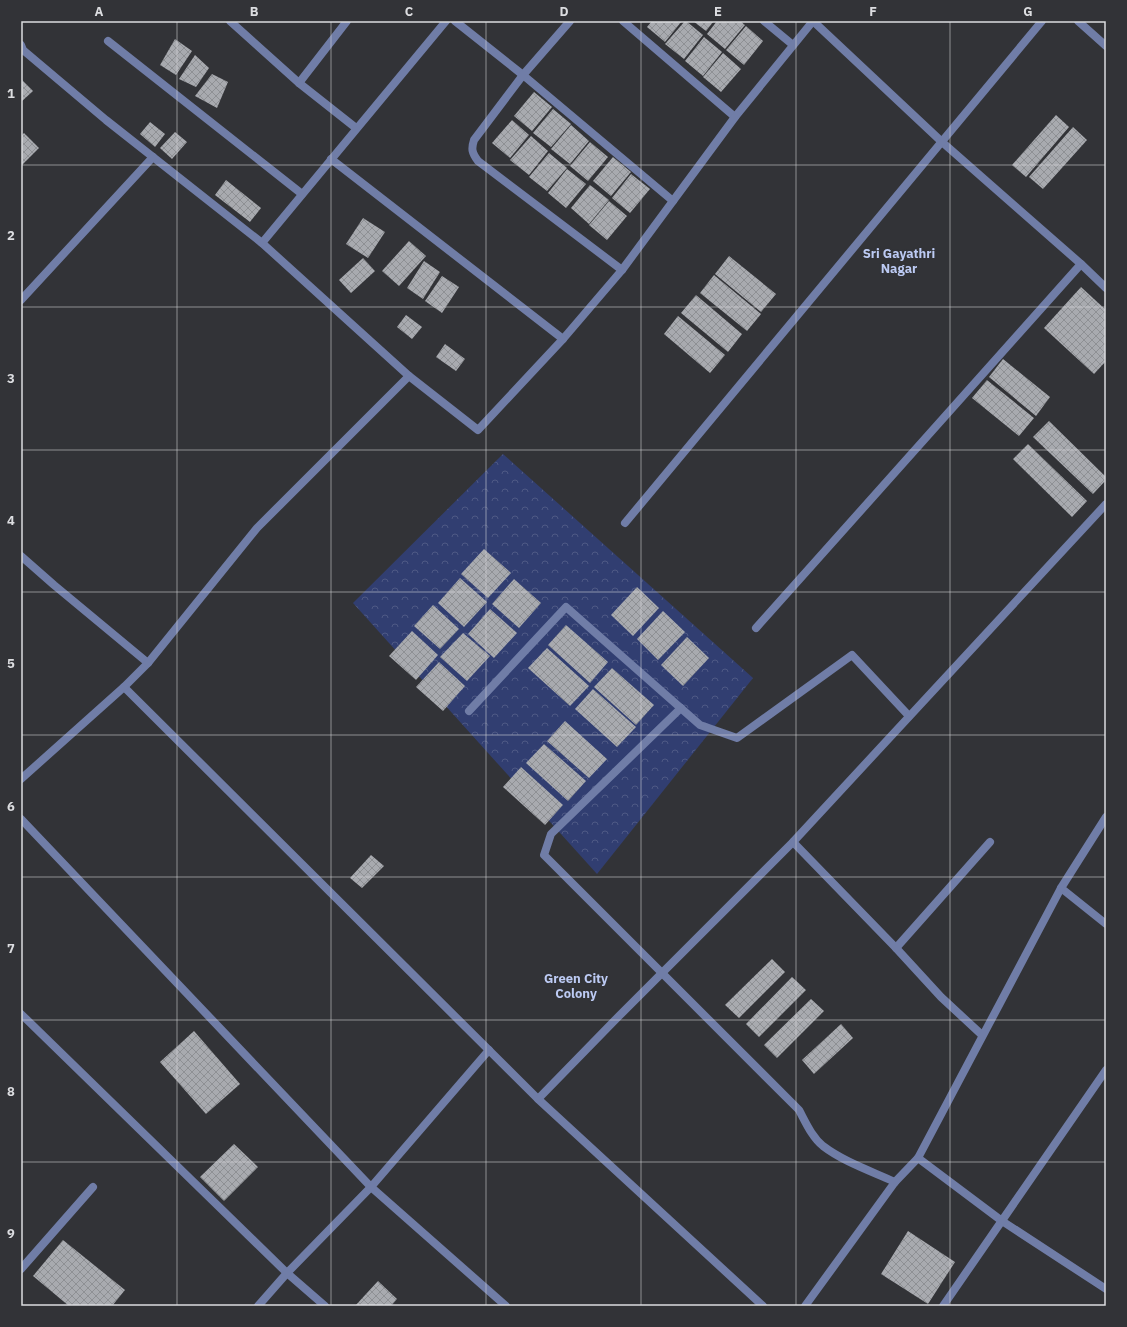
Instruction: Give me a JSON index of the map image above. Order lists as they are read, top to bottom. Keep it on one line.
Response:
{"districts":["Sri Gayathri Nagar","Green City Colony"],"grid":{"columns":["A","B","C","D","E","F","G"],"rows":["1","2","3","4","5","6","7","8","9"]}}
